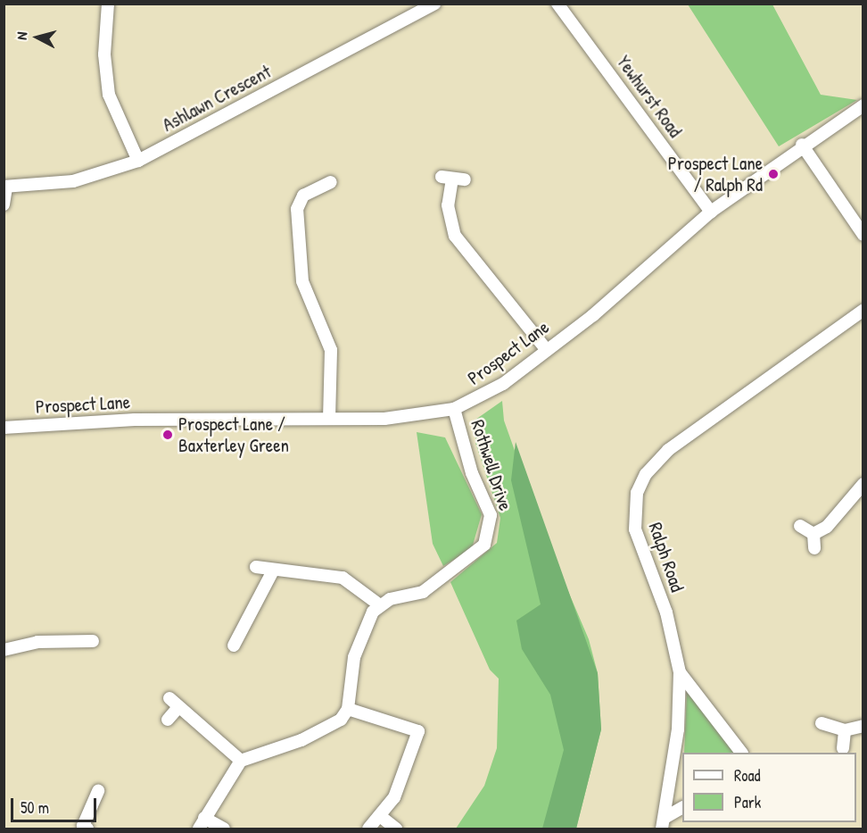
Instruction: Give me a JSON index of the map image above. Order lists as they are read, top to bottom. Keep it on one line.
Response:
{"streets":{"street":["Yewhurst Road","Ashlawn Crescent","Prospect Lane","Rothwell Drive","Ralph Road"]},"crossings":[["Yewhurst Road","Prospect Lane"],["Prospect Lane","Rothwell Drive"]],"places":["Prospect Lane / Ralph Rd","Prospect Lane / Baxterley Green"],"legend":["Road","Park"],"scale_bar":"50 m","north":"left"}
